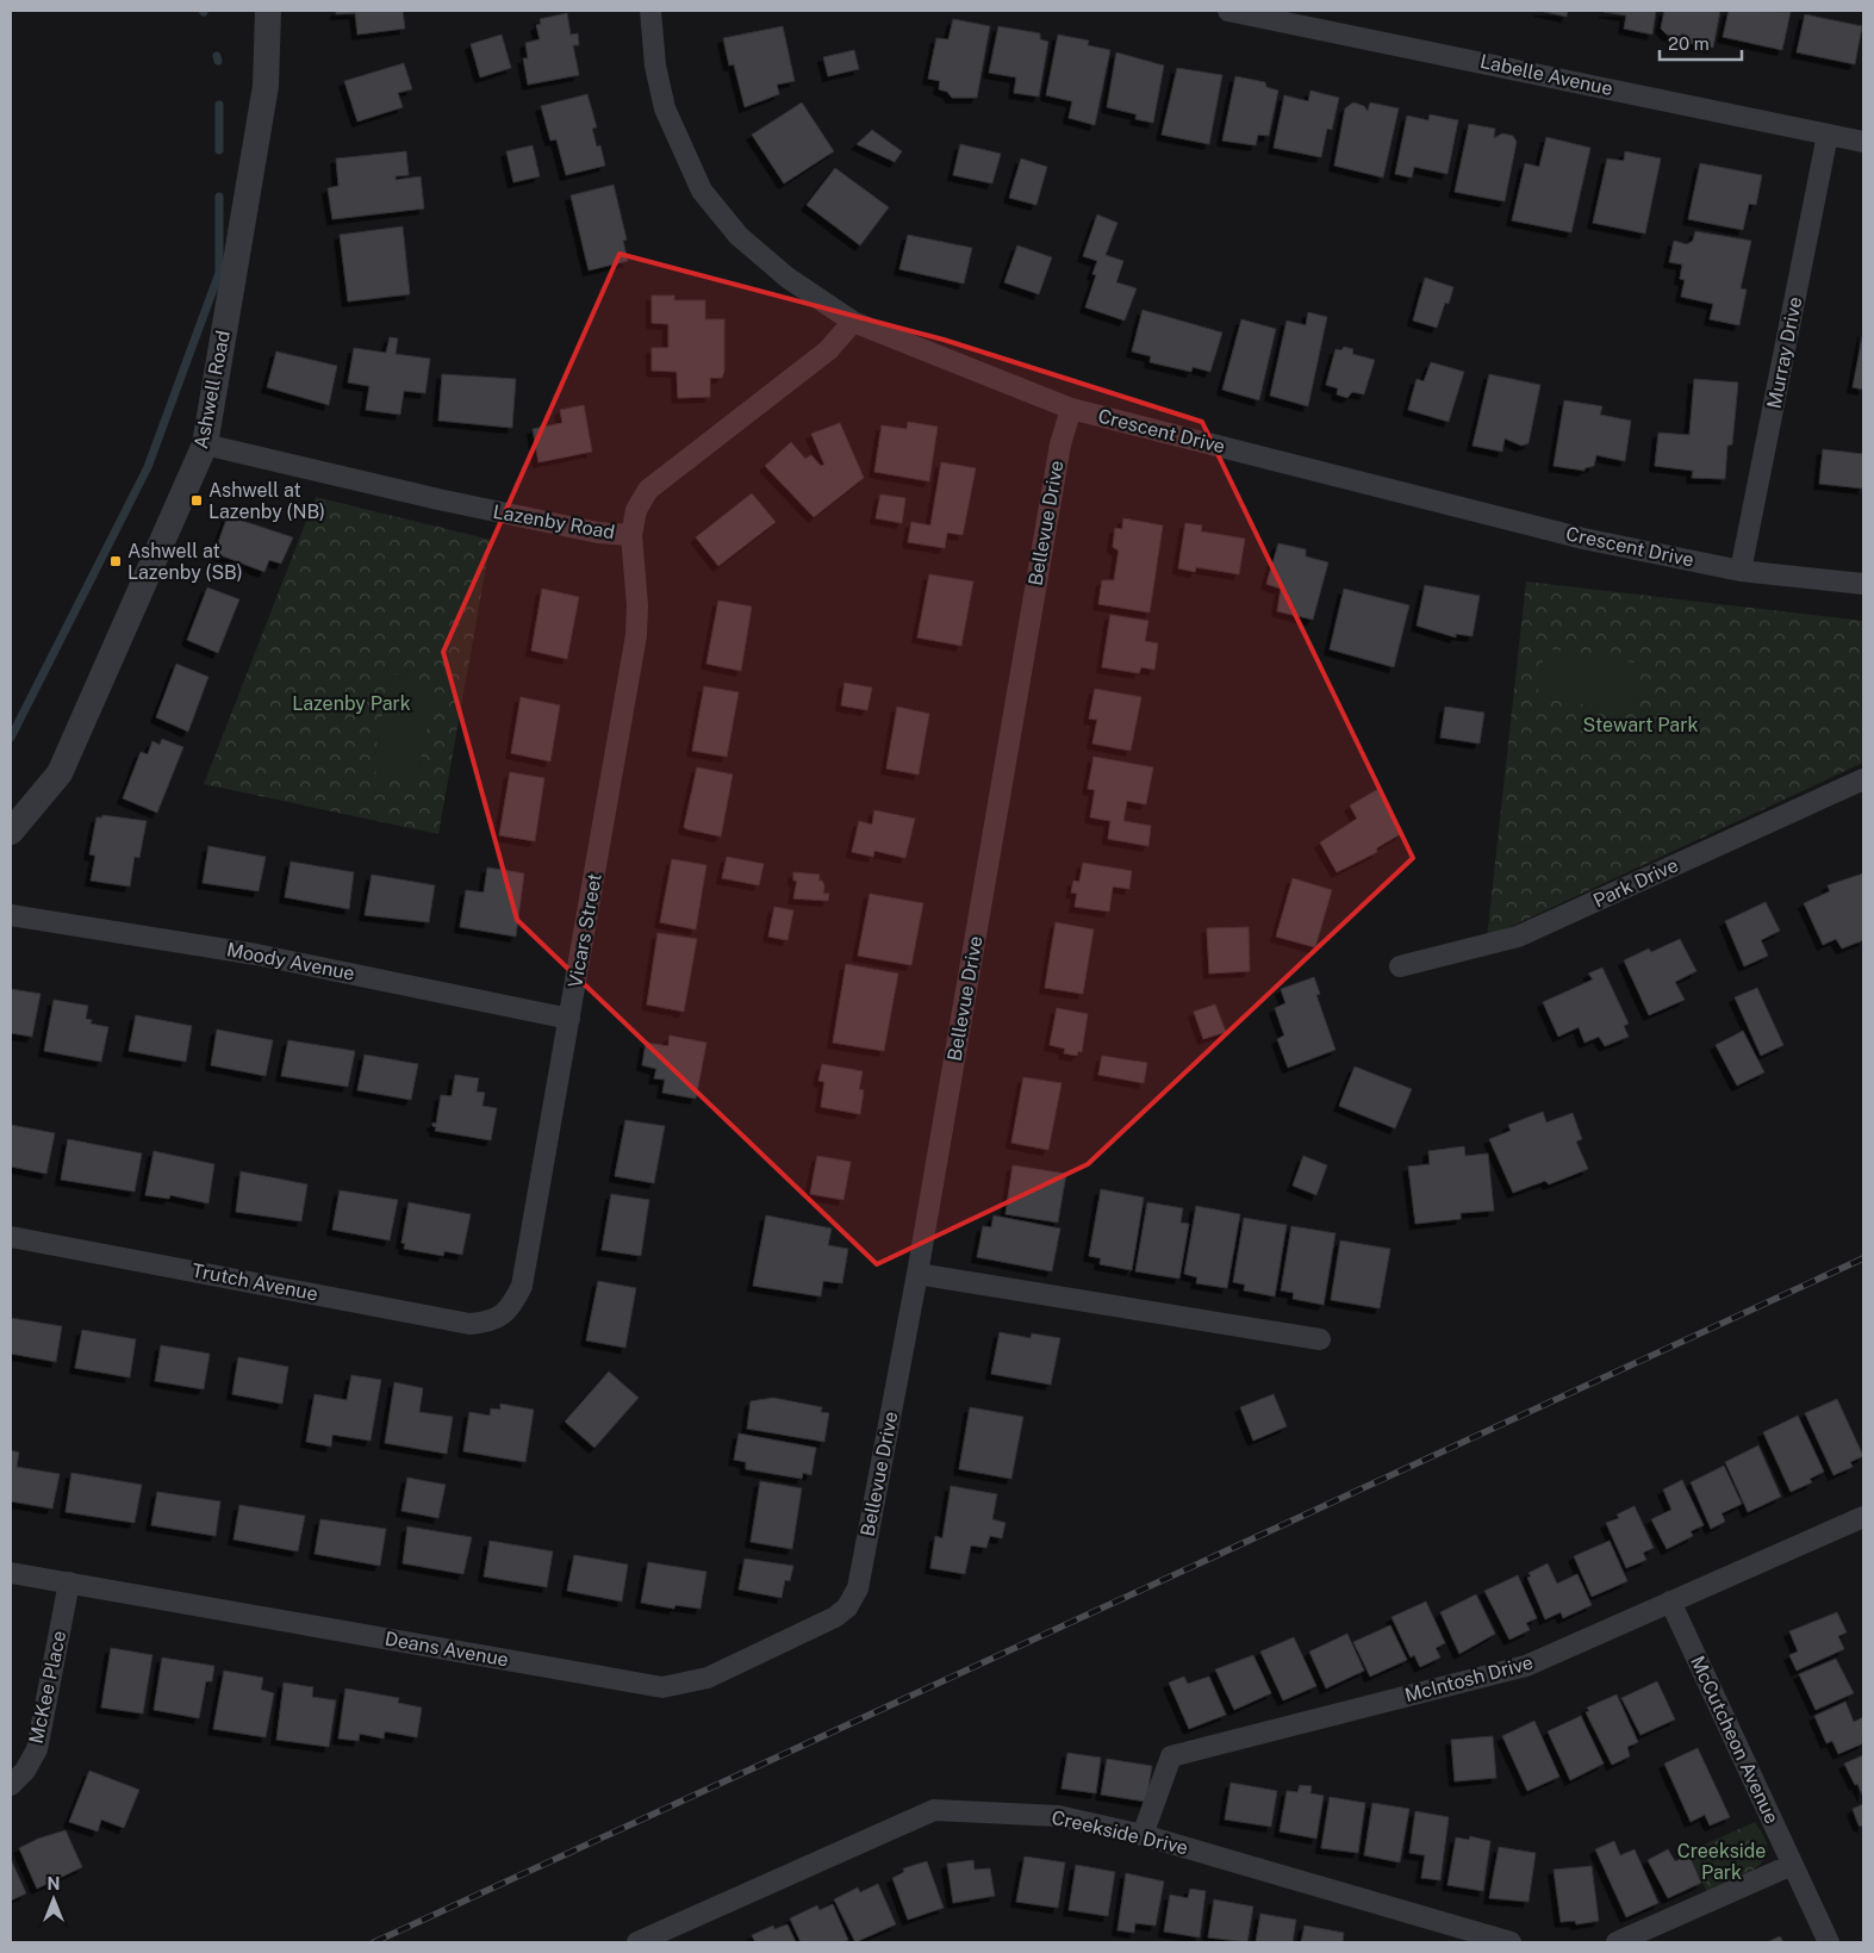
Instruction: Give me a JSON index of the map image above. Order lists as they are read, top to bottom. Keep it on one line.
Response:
{"streets":{"street":["Labelle Avenue","Murray Drive","Ashwell Road","Crescent Drive","Lazenby Road","Bellevue Drive","Park Drive","Vicars Street","Moody Avenue","Trutch Avenue","Deans Avenue","McIntosh Drive","McKee Place","McCutcheon Avenue","Creekside Drive"]},"crossings":[["Labelle Avenue","Murray Drive"],["Murray Drive","Crescent Drive"],["Ashwell Road","Lazenby Road"],["Crescent Drive","Lazenby Road"],["Crescent Drive","Bellevue Drive"],["Lazenby Road","Vicars Street"],["Bellevue Drive","Deans Avenue"],["Vicars Street","Moody Avenue"],["Vicars Street","Trutch Avenue"],["Deans Avenue","McKee Place"],["McIntosh Drive","McCutcheon Avenue"],["McIntosh Drive","Creekside Drive"]],"parks":["Lazenby Park","Stewart Park","Creekside Park"],"places":{"transit":["Ashwell at Lazenby (NB)","Ashwell at Lazenby (SB)"]},"scale_bar":"20 m","north":"top"}
